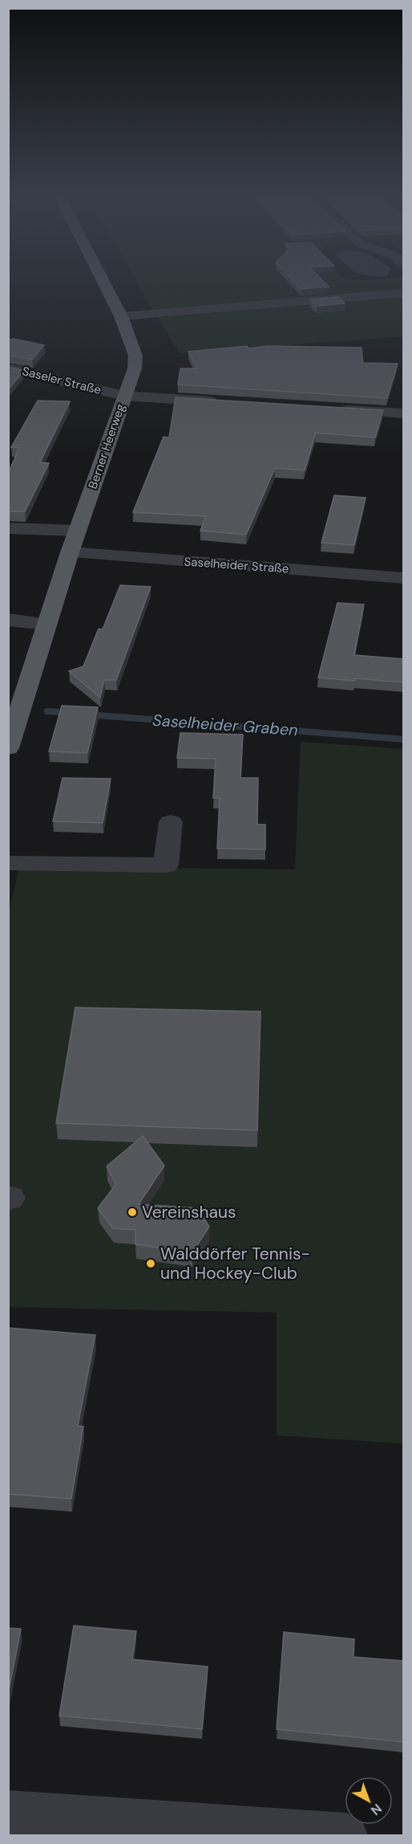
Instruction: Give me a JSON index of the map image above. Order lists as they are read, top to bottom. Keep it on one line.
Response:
{"streets":{"main road":["Berner Heerweg"],"street":["Saseler Straße","Saselheider Straße"]},"crossings":[["Saseler Straße","Berner Heerweg"],["Berner Heerweg","Saselheider Straße"]],"water":["Saselheider Graben"],"places":["Vereinshaus","Walddörfer Tennis- und Hockey-Club"],"north":"bottom right"}
